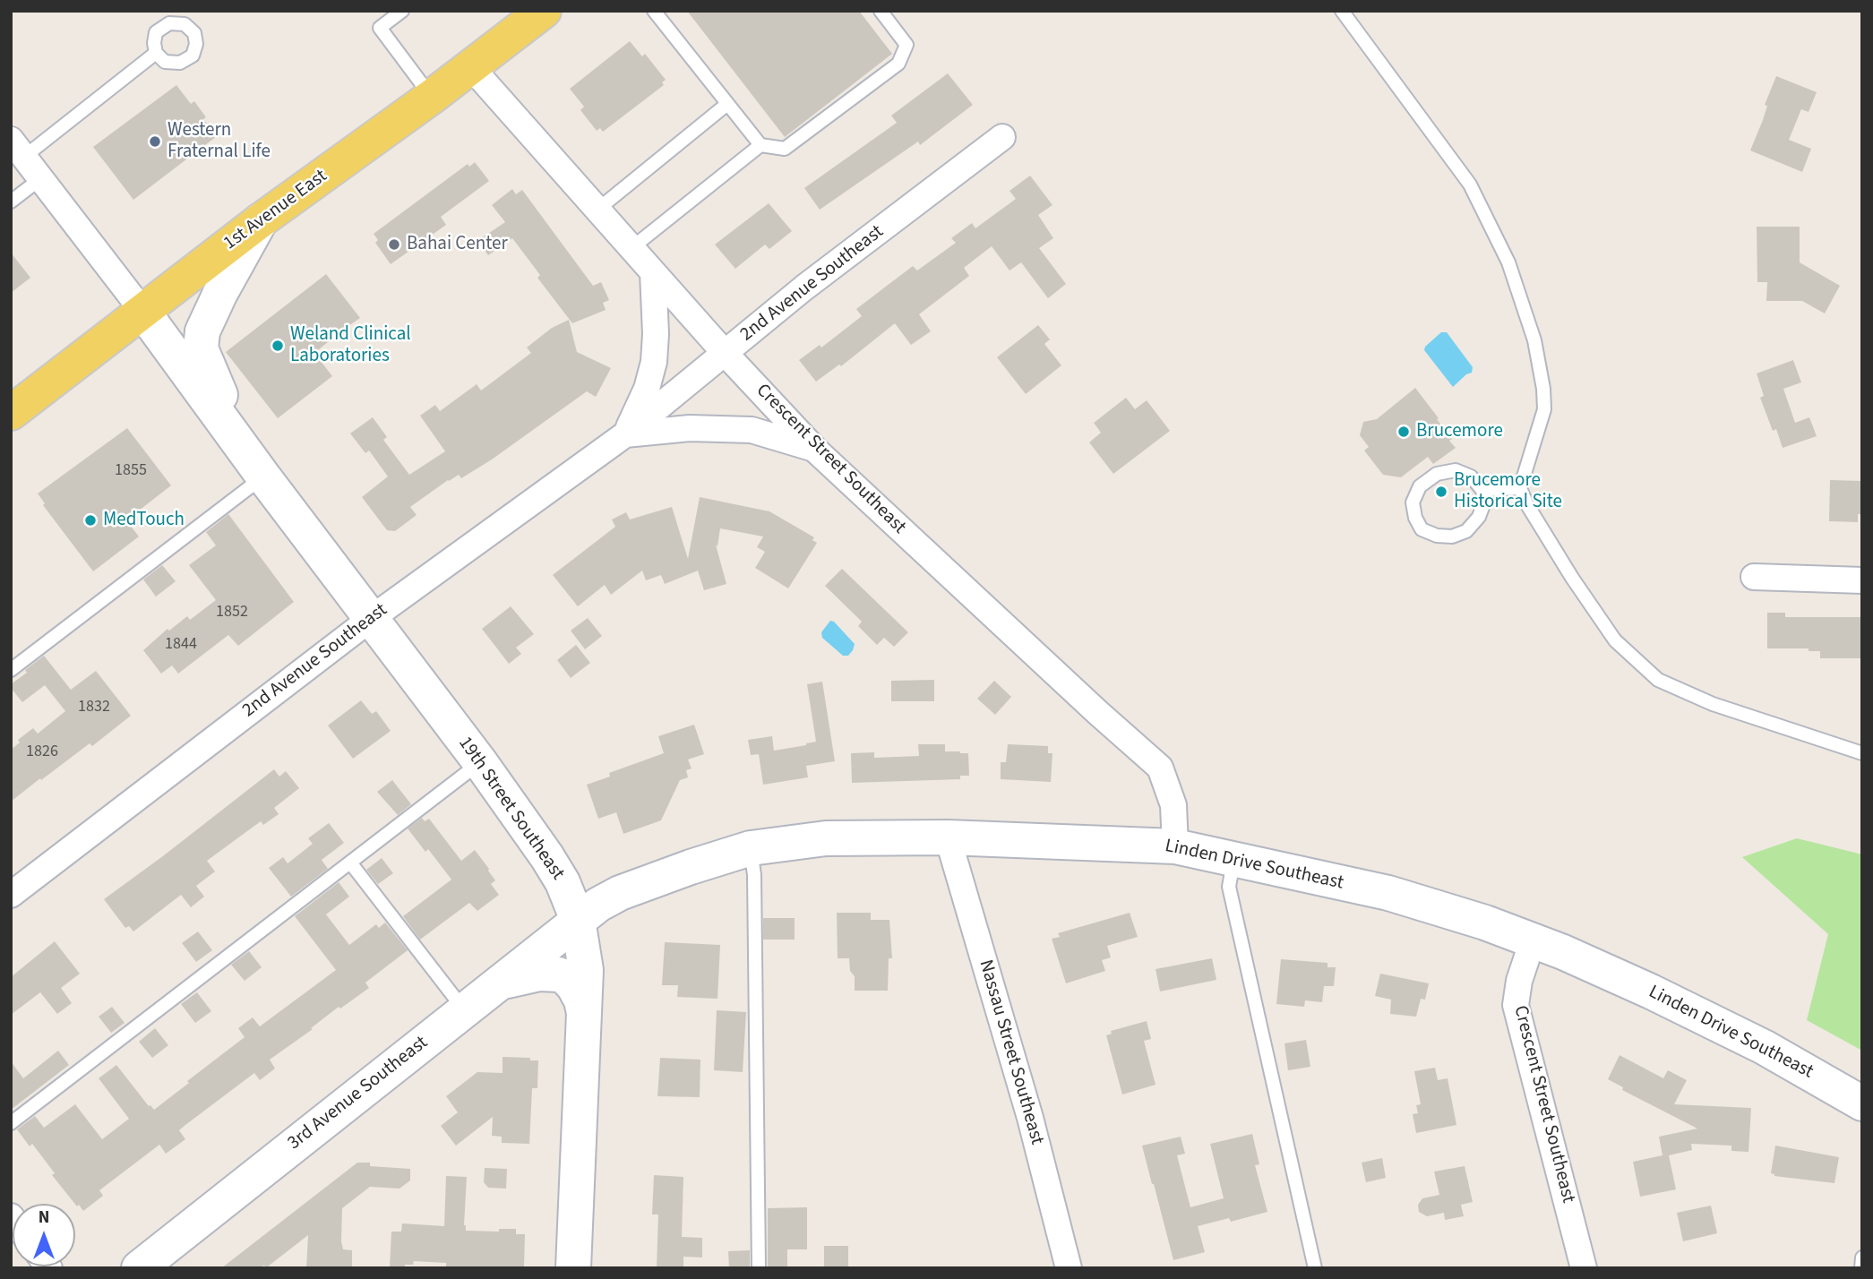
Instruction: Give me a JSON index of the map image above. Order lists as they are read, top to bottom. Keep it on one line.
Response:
{"streets":{"main road":["1st Avenue East","19th Street Southeast","Linden Drive Southeast","3rd Avenue Southeast"],"street":["2nd Avenue Southeast","Crescent Street Southeast","Nassau Street Southeast"]},"crossings":[["1st Avenue East","Crescent Street Southeast"],["1st Avenue East","19th Street Southeast"],["2nd Avenue Southeast","Crescent Street Southeast"],["2nd Avenue Southeast","19th Street Southeast"],["Crescent Street Southeast","Linden Drive Southeast"],["19th Street Southeast","Linden Drive Southeast"],["19th Street Southeast","3rd Avenue Southeast"],["Linden Drive Southeast","Nassau Street Southeast"],["Linden Drive Southeast","3rd Avenue Southeast"]],"places":["Western Fraternal Life","Bahai Center","Weland Clinical Laboratories","Brucemore","Brucemore Historical Site","MedTouch"],"house_numbers":["1855","1852","1844","1832","1826"],"north":"top"}
